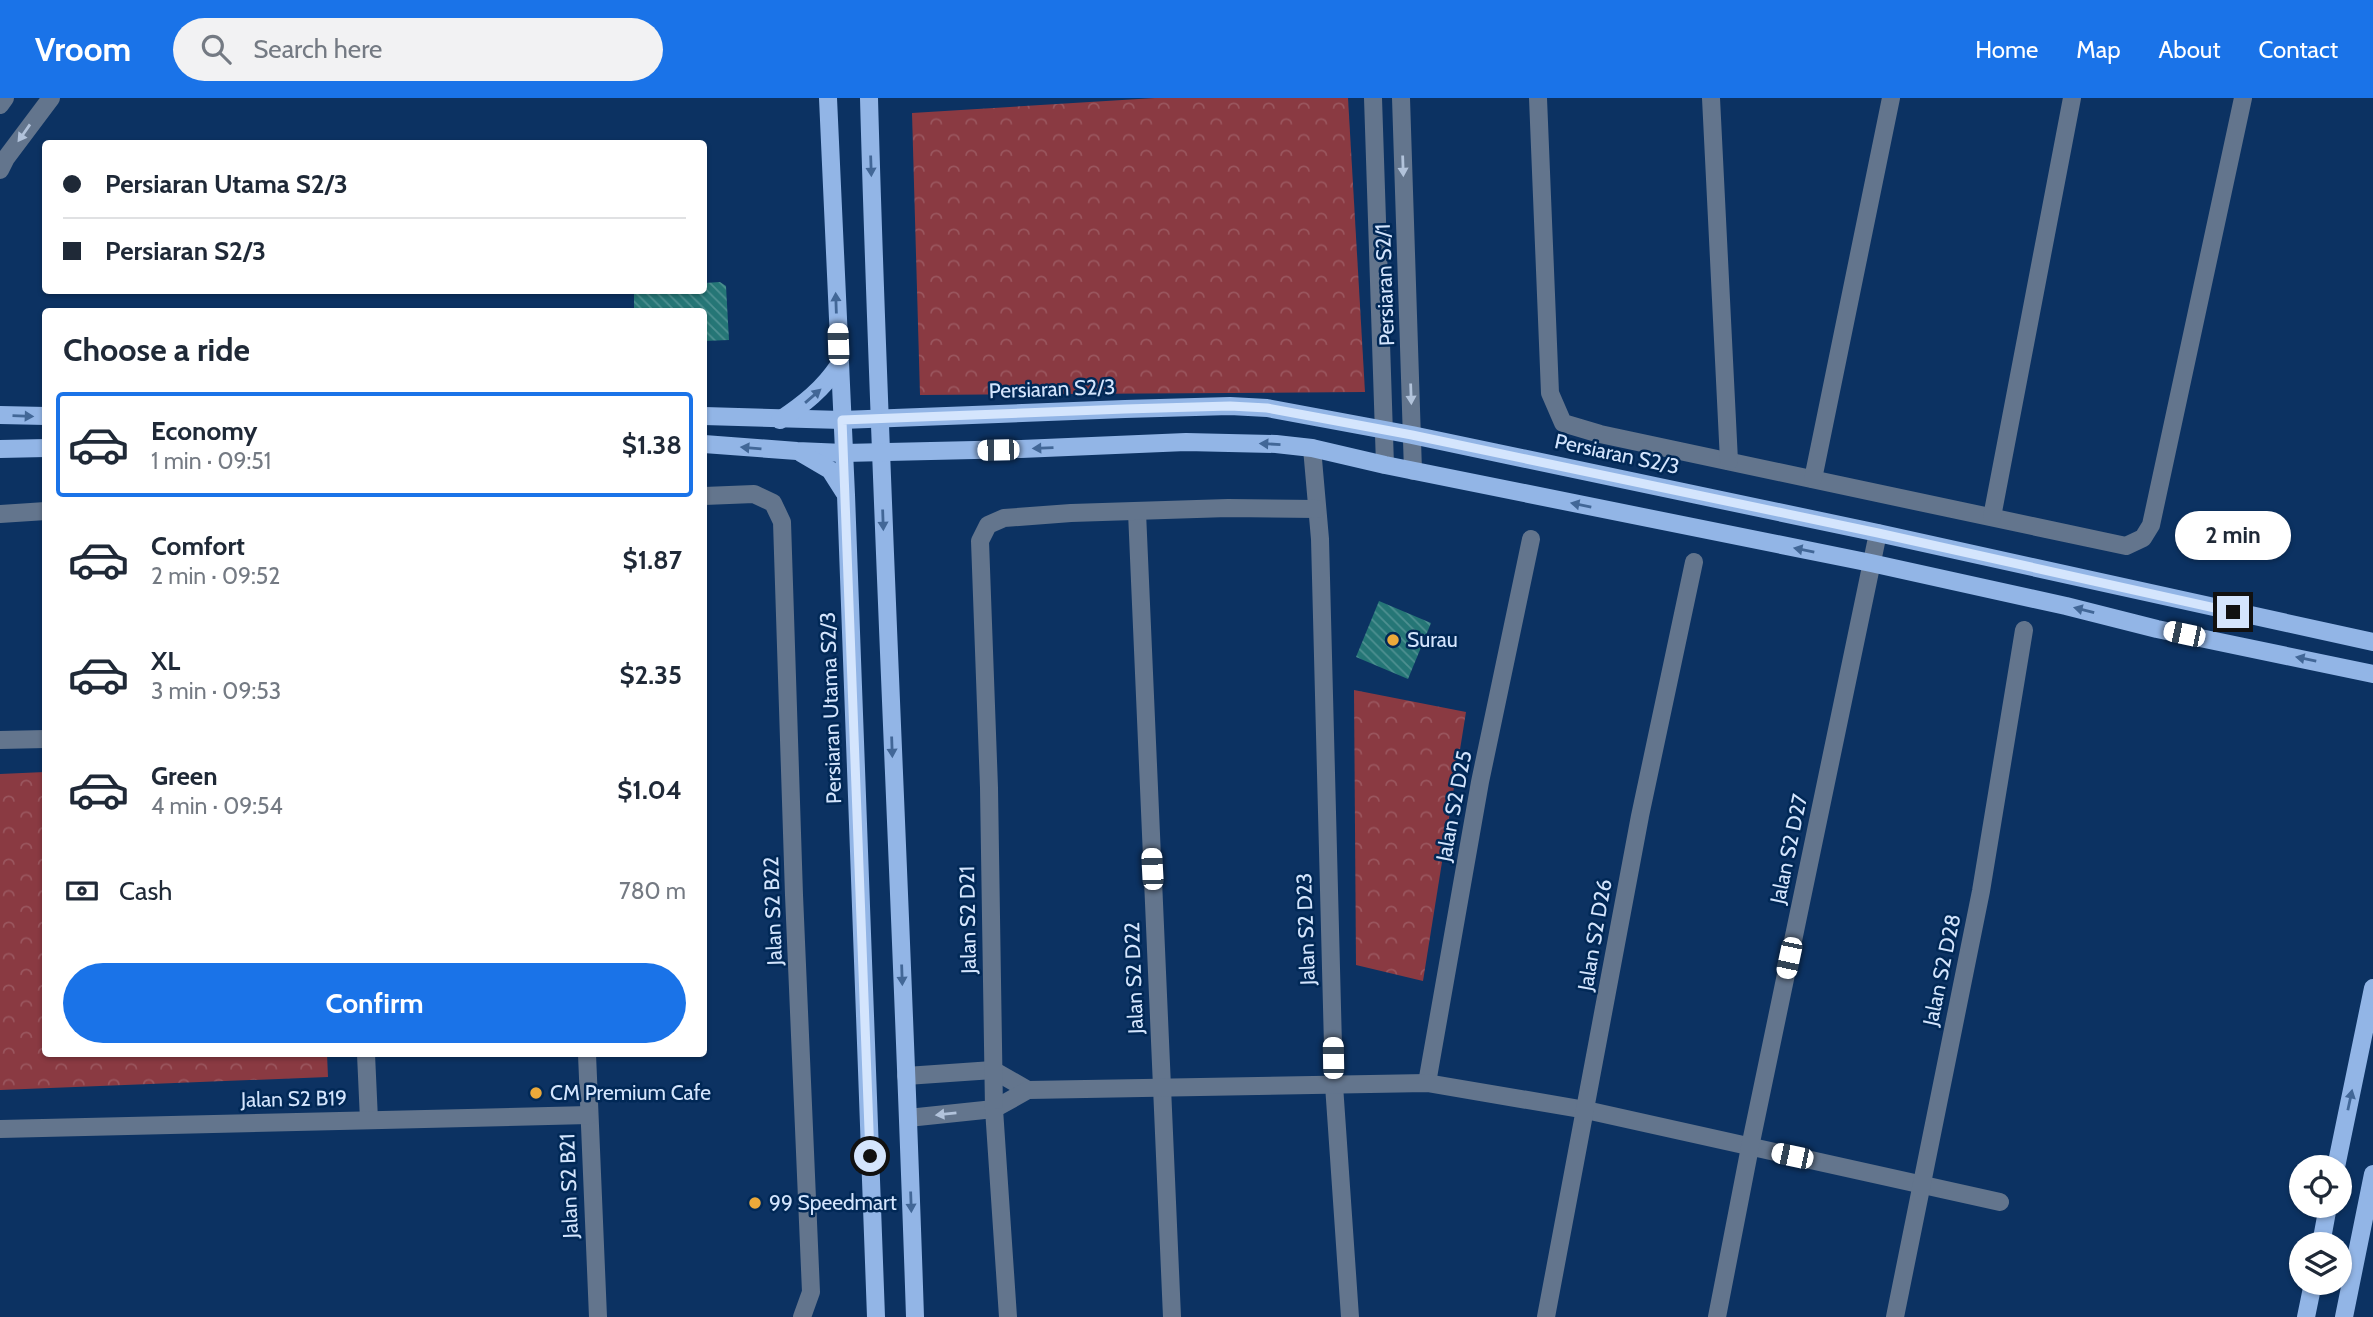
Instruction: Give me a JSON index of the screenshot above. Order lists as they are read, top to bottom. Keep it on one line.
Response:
{"streets":{"main road":["Persiaran S2/3","Persiaran Utama S2/3"],"street":["Persiaran S2/1","Jalan S2 D25","Jalan S2 D27","Jalan S2 B22","Jalan S2 D21","Jalan S2 D23","Jalan S2 D26","Jalan S2 D28","Jalan S2 D22","Jalan S2 B19","Jalan S2 B21"]},"crossings":[["Persiaran S2/1","Persiaran S2/3"],["Persiaran S2/3","Persiaran Utama S2/3"],["Persiaran S2/3","Jalan S2 D27"],["Jalan S2 D21","Jalan S2 D22"],["Jalan S2 B19","Jalan S2 B21"]],"places":["Surau","CM Premium Cafe","99 Speedmart"],"page":{"header":"Vroom","search":"Search here","nav":["Home","Map","About","Contact"],"banner":["Persiaran Utama S2/3","Persiaran S2/3"],"heading":"Choose a ride","list":[{"name":"Economy","note":"1 min · 09:51","value":"$1.38"},{"name":"Comfort","note":"2 min · 09:52","value":"$1.87"},{"name":"XL","note":"3 min · 09:53","value":"$2.35"},{"name":"Green","note":"4 min · 09:54","value":"$1.04"}],"bubble":"2 min","pay":["Cash","780 m"],"buttons":"Confirm"}}
